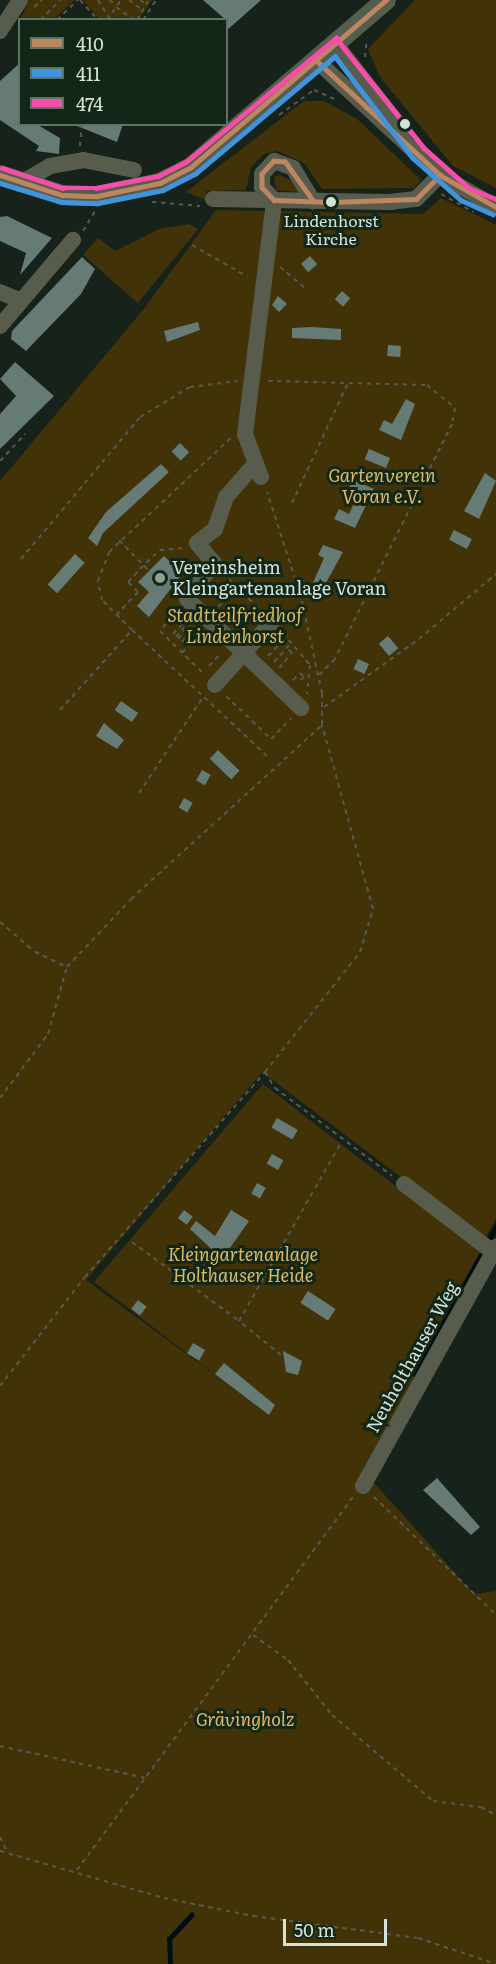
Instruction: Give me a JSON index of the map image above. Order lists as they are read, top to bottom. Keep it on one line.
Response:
{"streets":{"street":["Neuholthauser Weg"]},"parks":["Gartenverein Voran e.V.","Stadtteilfriedhof Lindenhorst","Kleingartenanlage Holthauser Heide","Grävingholz"],"places":["Lindenhorst Kirche","Vereinsheim Kleingartenanlage Voran"],"lines":["transit line 410","transit line 474","transit line 411"],"legend":["410","411","474"],"scale_bar":"50 m"}
